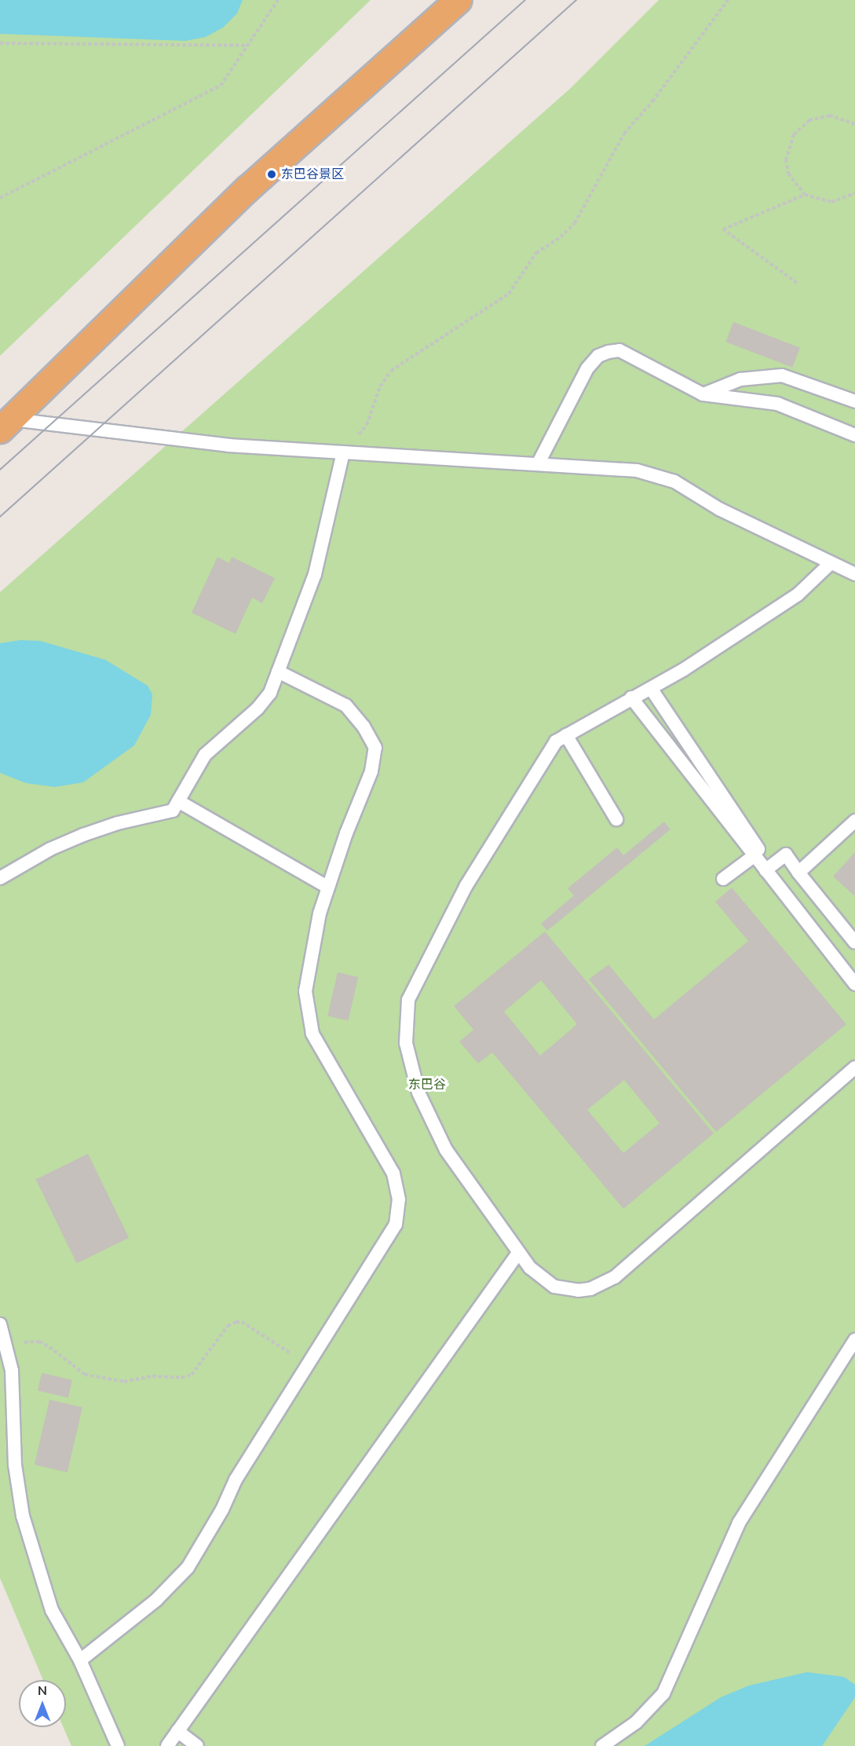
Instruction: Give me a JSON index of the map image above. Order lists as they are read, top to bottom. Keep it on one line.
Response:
{"parks":["东巴谷"],"places":["东巴谷景区"],"north":"top"}
